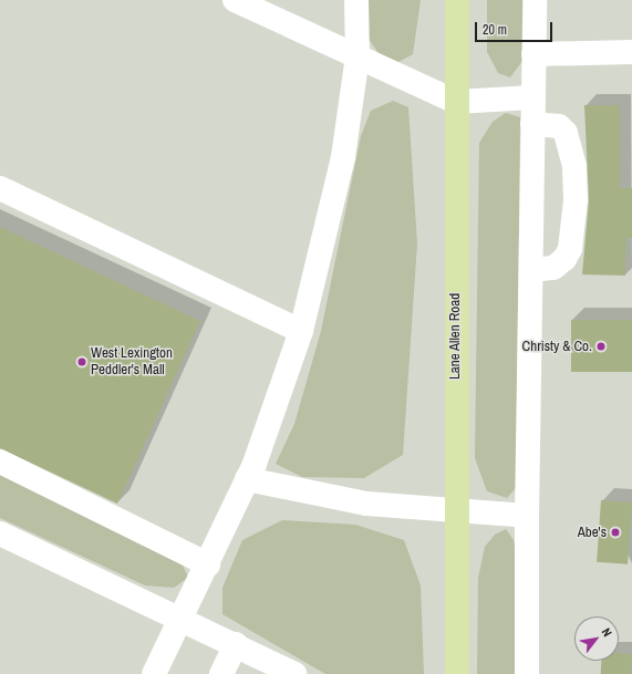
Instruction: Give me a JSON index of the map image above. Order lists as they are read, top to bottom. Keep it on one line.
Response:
{"streets":{"main road":["Lane Allen Road"]},"places":["Christy & Co.","West Lexington Peddler's Mall","Abe's"],"scale_bar":"20 m","north":"top right"}
